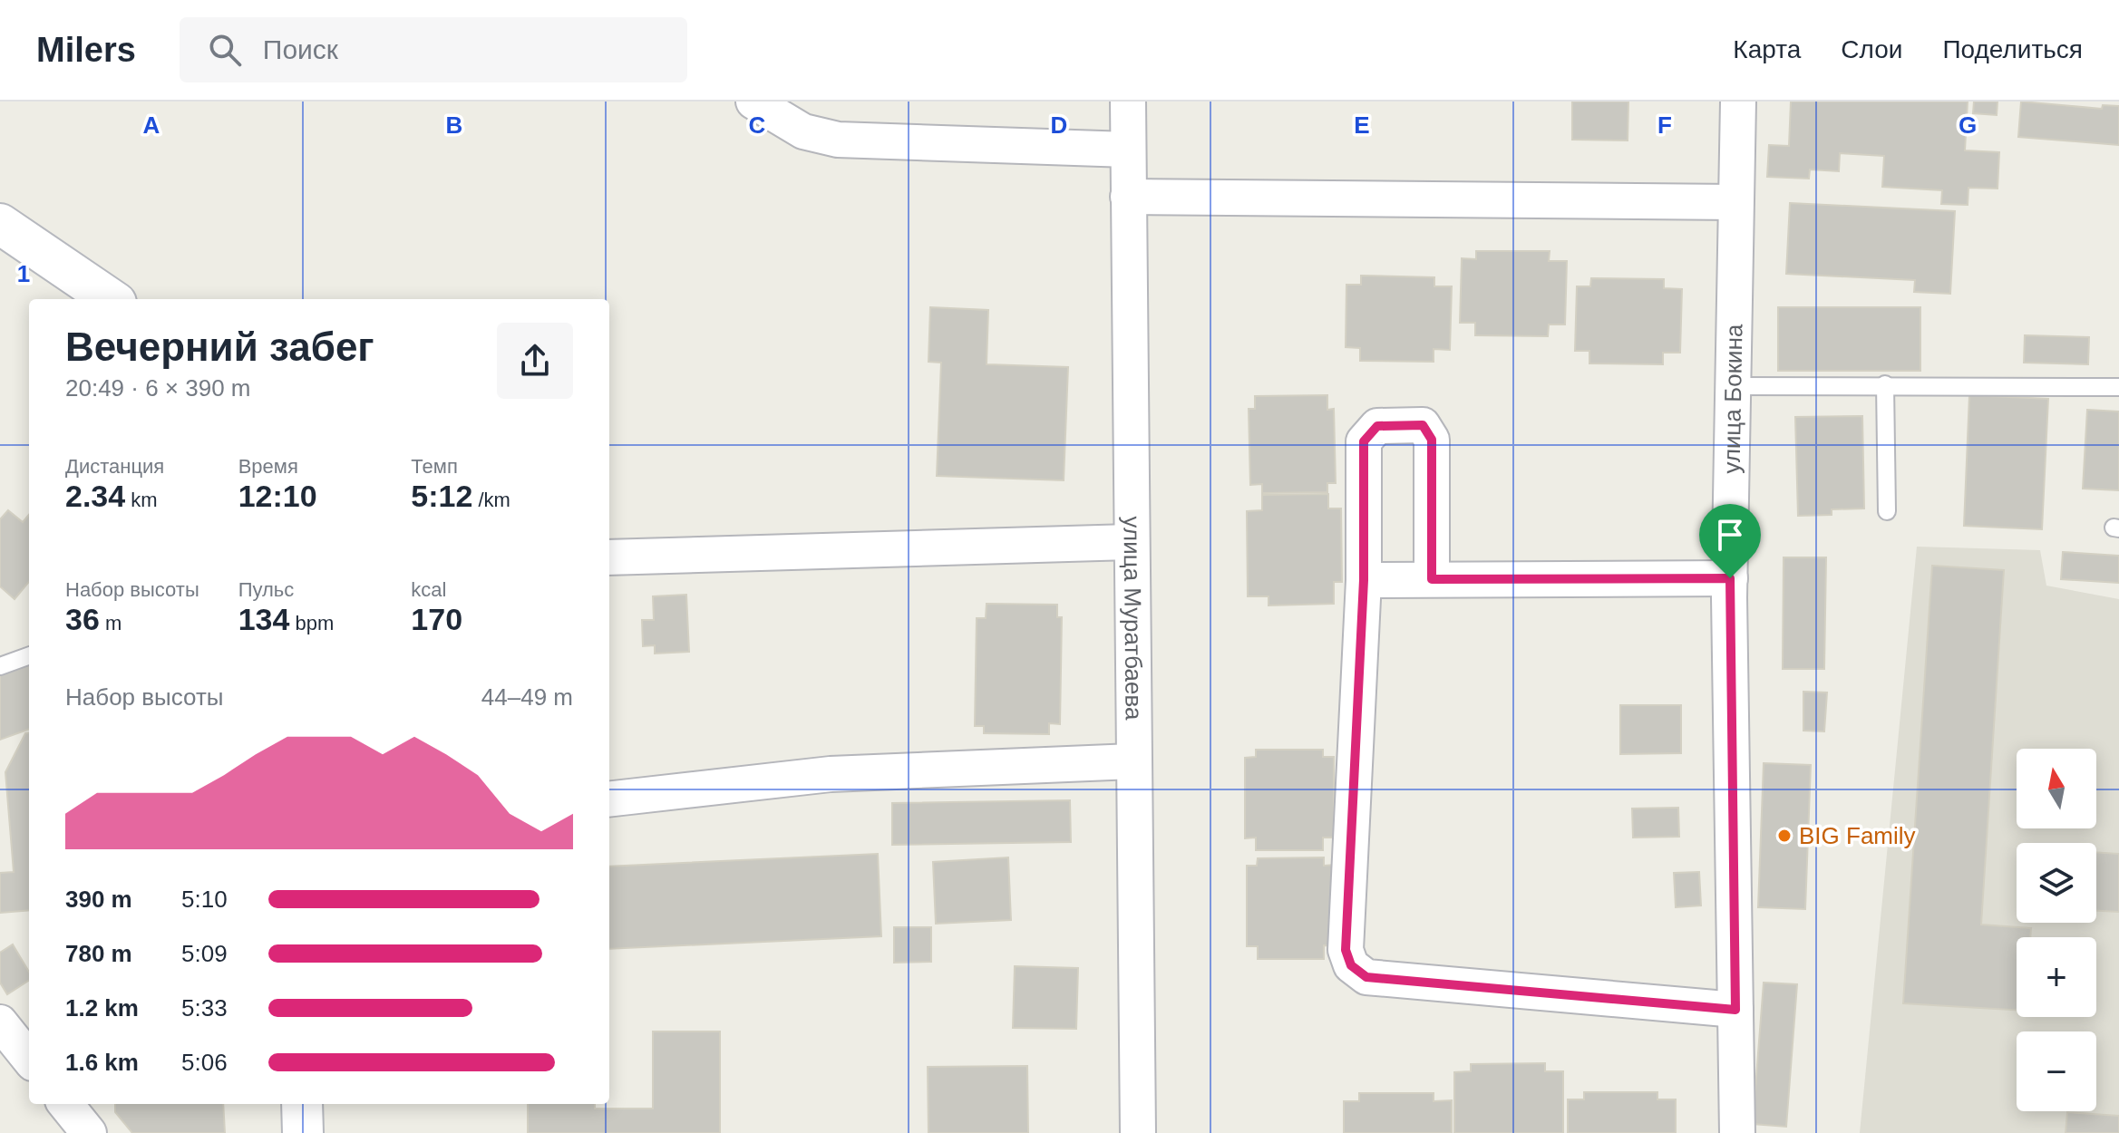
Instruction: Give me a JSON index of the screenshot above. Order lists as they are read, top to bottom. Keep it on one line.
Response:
{"streets":{"street":["улица Бокина","улица Муратбаева"]},"places":["BIG Family"],"north":"top","page":{"header":"Milers","search":"Поиск","nav":["Карта","Слои","Поделиться"],"heading":["Вечерний забег","20:49 · 6 × 390 m"],"stats":[["Дистанция","2.34 km"],["Время","12:10"],["Темп","5:12 /km"],["Набор высоты","36 m"],["Пульс","134 bpm"],["kcal","170"]],"chart":["Набор высоты","44–49 m"],"map_buttons":["+","−"],"list":[{"name":"390 m","note":"5:10"},{"name":"780 m","note":"5:09"},{"name":"1.2 km","note":"5:33"},{"name":"1.6 km","note":"5:06"}]},"grid":{"columns":["A","B","C","D","E","F","G"],"rows":["1"]}}
